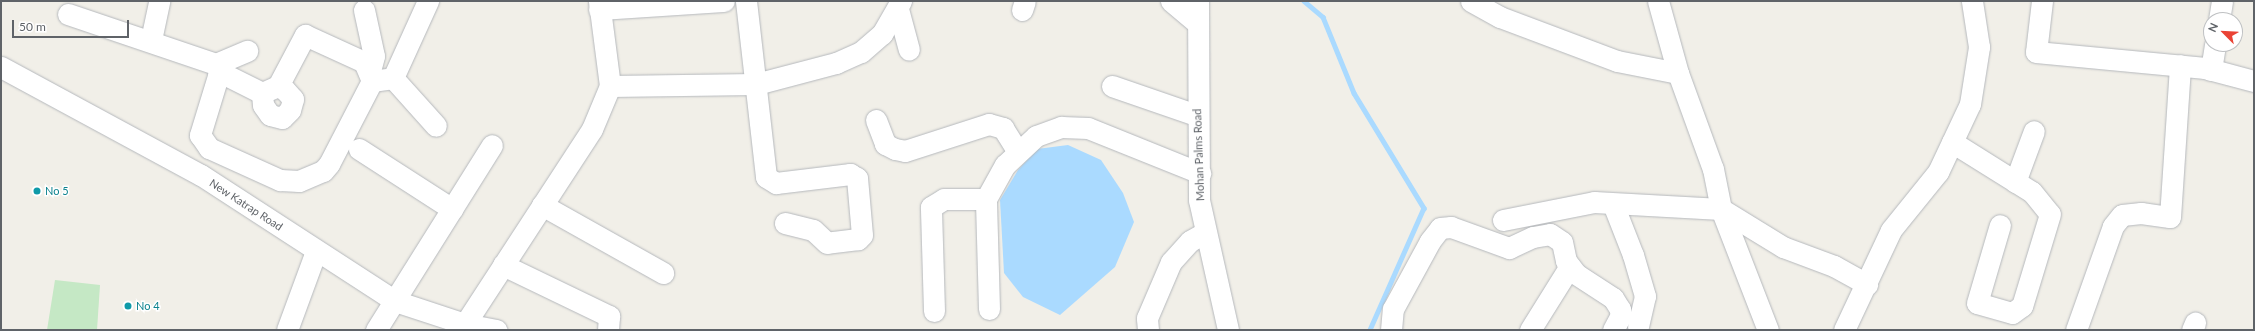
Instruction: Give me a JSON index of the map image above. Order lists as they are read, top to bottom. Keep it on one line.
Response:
{"streets":{"street":["Mohan Palms Road","New Katrap Road"]},"places":["No 5","No 4"],"scale_bar":"50 m","north":"top left"}
